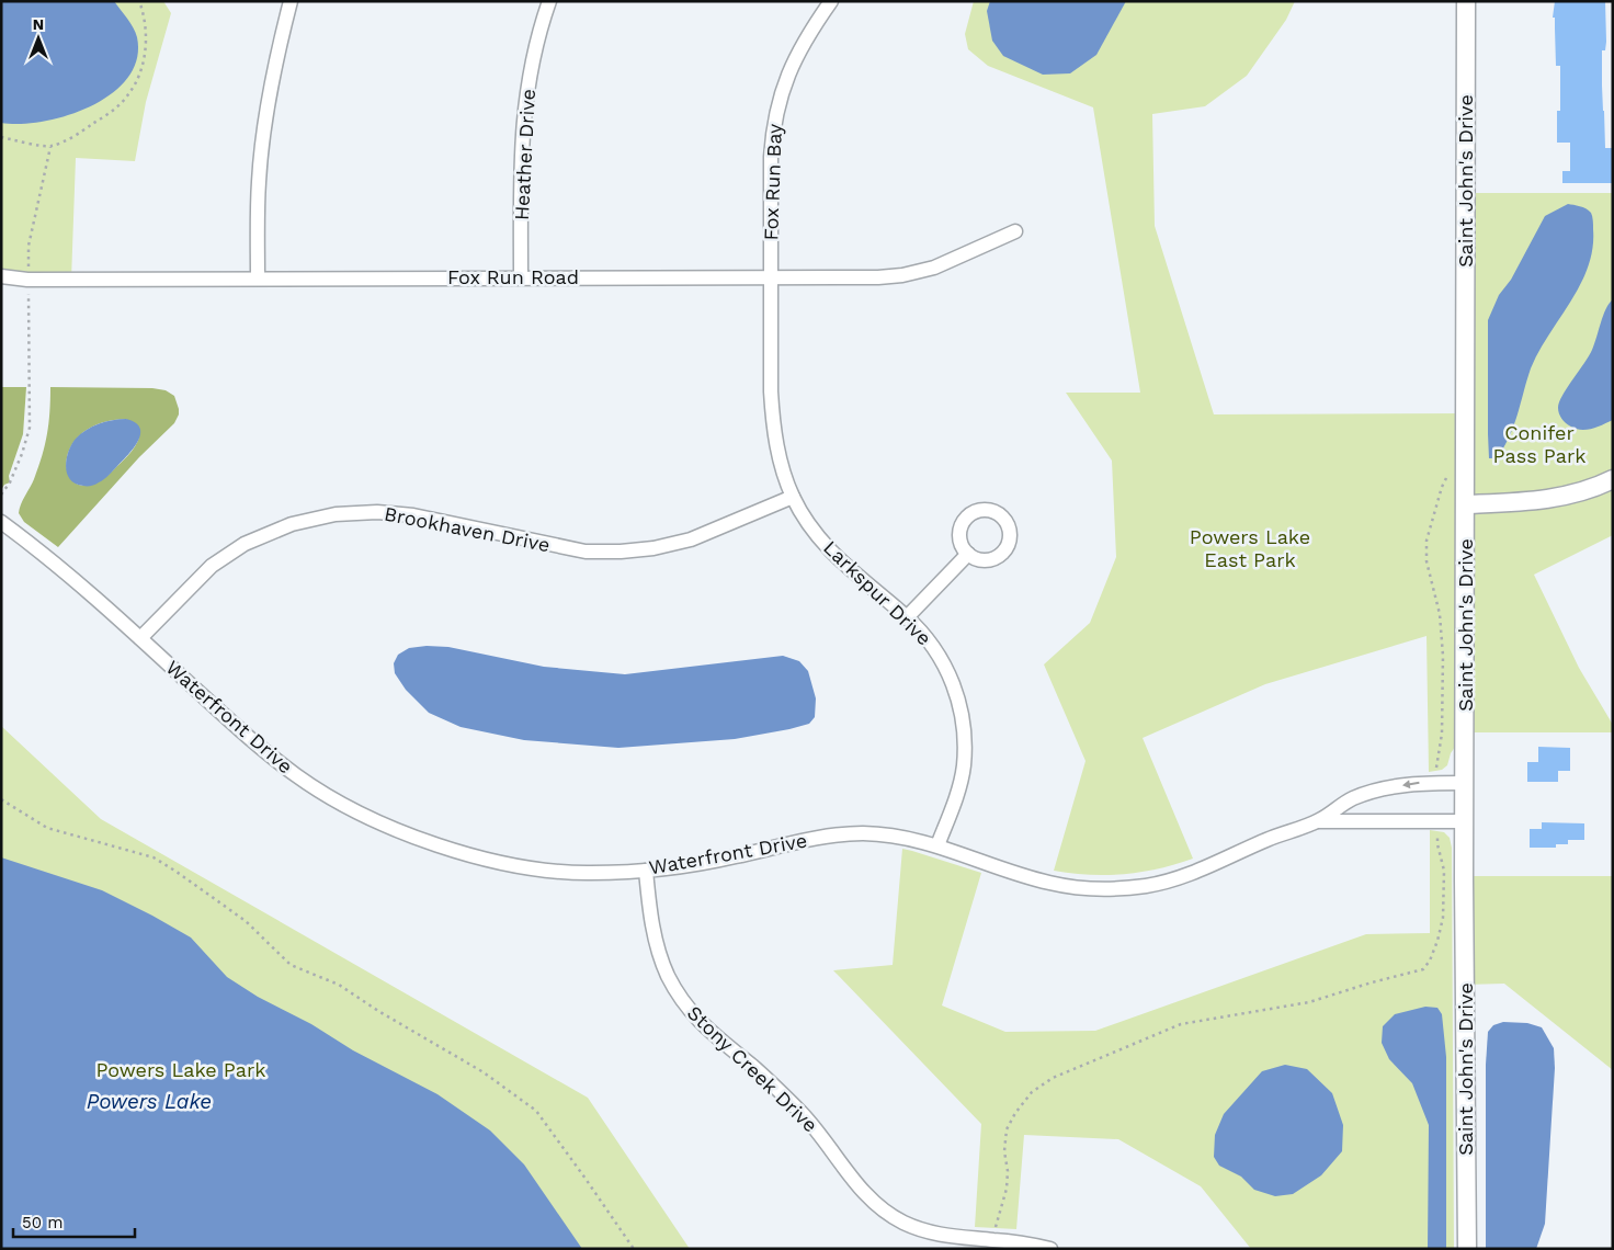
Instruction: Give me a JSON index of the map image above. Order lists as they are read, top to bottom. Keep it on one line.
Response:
{"streets":{"street":["Heather Drive","Saint John's Drive","Fox Run Bay","Fox Run Road","Brookhaven Drive","Larkspur Drive","Waterfront Drive","Stony Creek Drive"]},"crossings":[["Heather Drive","Fox Run Road"],["Saint John's Drive","Waterfront Drive"],["Fox Run Bay","Fox Run Road"],["Fox Run Bay","Larkspur Drive"],["Fox Run Road","Larkspur Drive"],["Brookhaven Drive","Larkspur Drive"],["Brookhaven Drive","Waterfront Drive"],["Larkspur Drive","Waterfront Drive"],["Waterfront Drive","Stony Creek Drive"]],"water":["Powers Lake"],"parks":["Conifer Pass Park","Powers Lake East Park","Powers Lake Park"],"scale_bar":"50 m","north":"top"}
